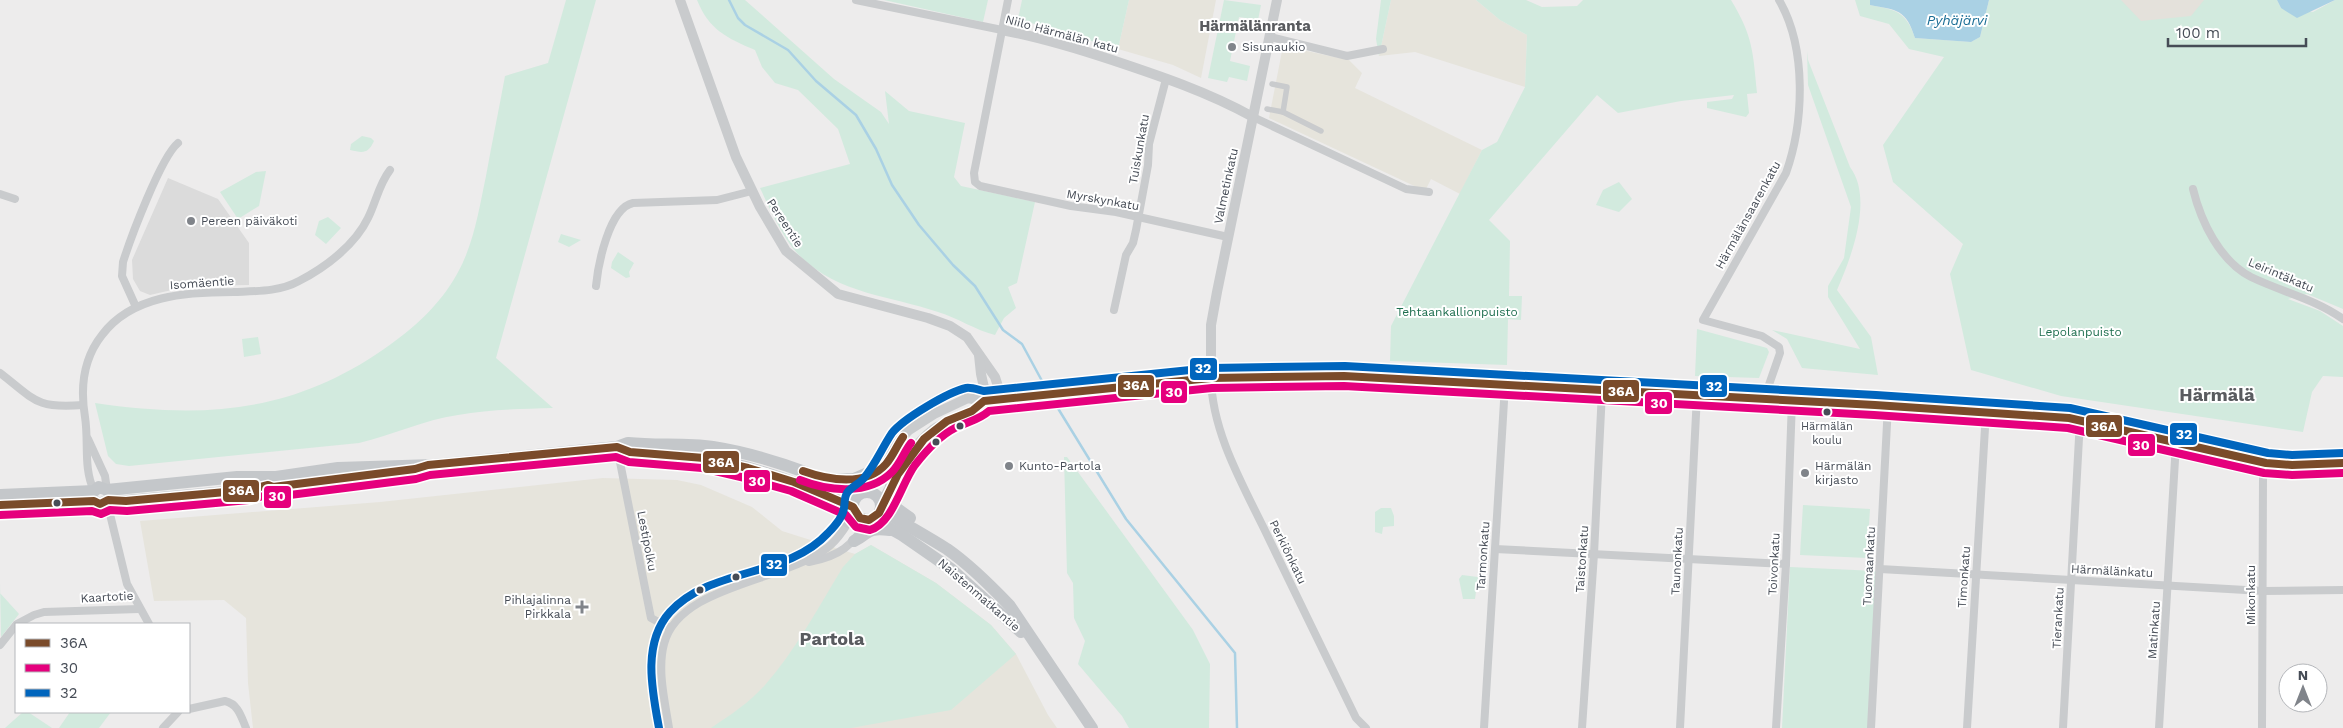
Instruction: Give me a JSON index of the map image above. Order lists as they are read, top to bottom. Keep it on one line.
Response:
{"streets":{"main road":["Naistenmatkantie"],"street":["Niilo Härmälän katu","Tuiskunkatu","Valmetinkatu","Myrskynkatu","Härmälänsaarenkatu","Pereentie","Leirintäkatu","Isomäentie","Lestipolku","Perkiönkatu","Tarmonkatu","Taistonkatu","Taunonkatu","Toivonkatu","Tuomaankatu","Härmälänkatu","Timonkatu","Mikonkatu","Kaartotie","Tierankatu","Matinkatu"]},"crossings":[["Niilo Härmälän katu","Tuiskunkatu"],["Niilo Härmälän katu","Valmetinkatu"],["Niilo Härmälän katu","Myrskynkatu"],["Tuiskunkatu","Myrskynkatu"],["Valmetinkatu","Myrskynkatu"],["Valmetinkatu","Perkiönkatu"],["Isomäentie","Kaartotie"],["Tuomaankatu","Härmälänkatu"],["Härmälänkatu","Timonkatu"],["Härmälänkatu","Mikonkatu"],["Härmälänkatu","Tierankatu"],["Härmälänkatu","Matinkatu"]],"districts":["Härmälänranta","Härmälä","Partola"],"water":["Pyhäjärvi"],"parks":["Tehtaankallionpuisto","Lepolanpuisto"],"places":{"other":["Sisunaukio","Pereen päiväkoti","Härmälän koulu","Kunto-Partola","Härmälän kirjasto"],"health":["Pihlajalinna Pirkkala"]},"lines":["transit line 32","transit line 36A","transit line 30"],"legend":["36A","30","32"],"scale_bar":"100 m","north":"top"}
